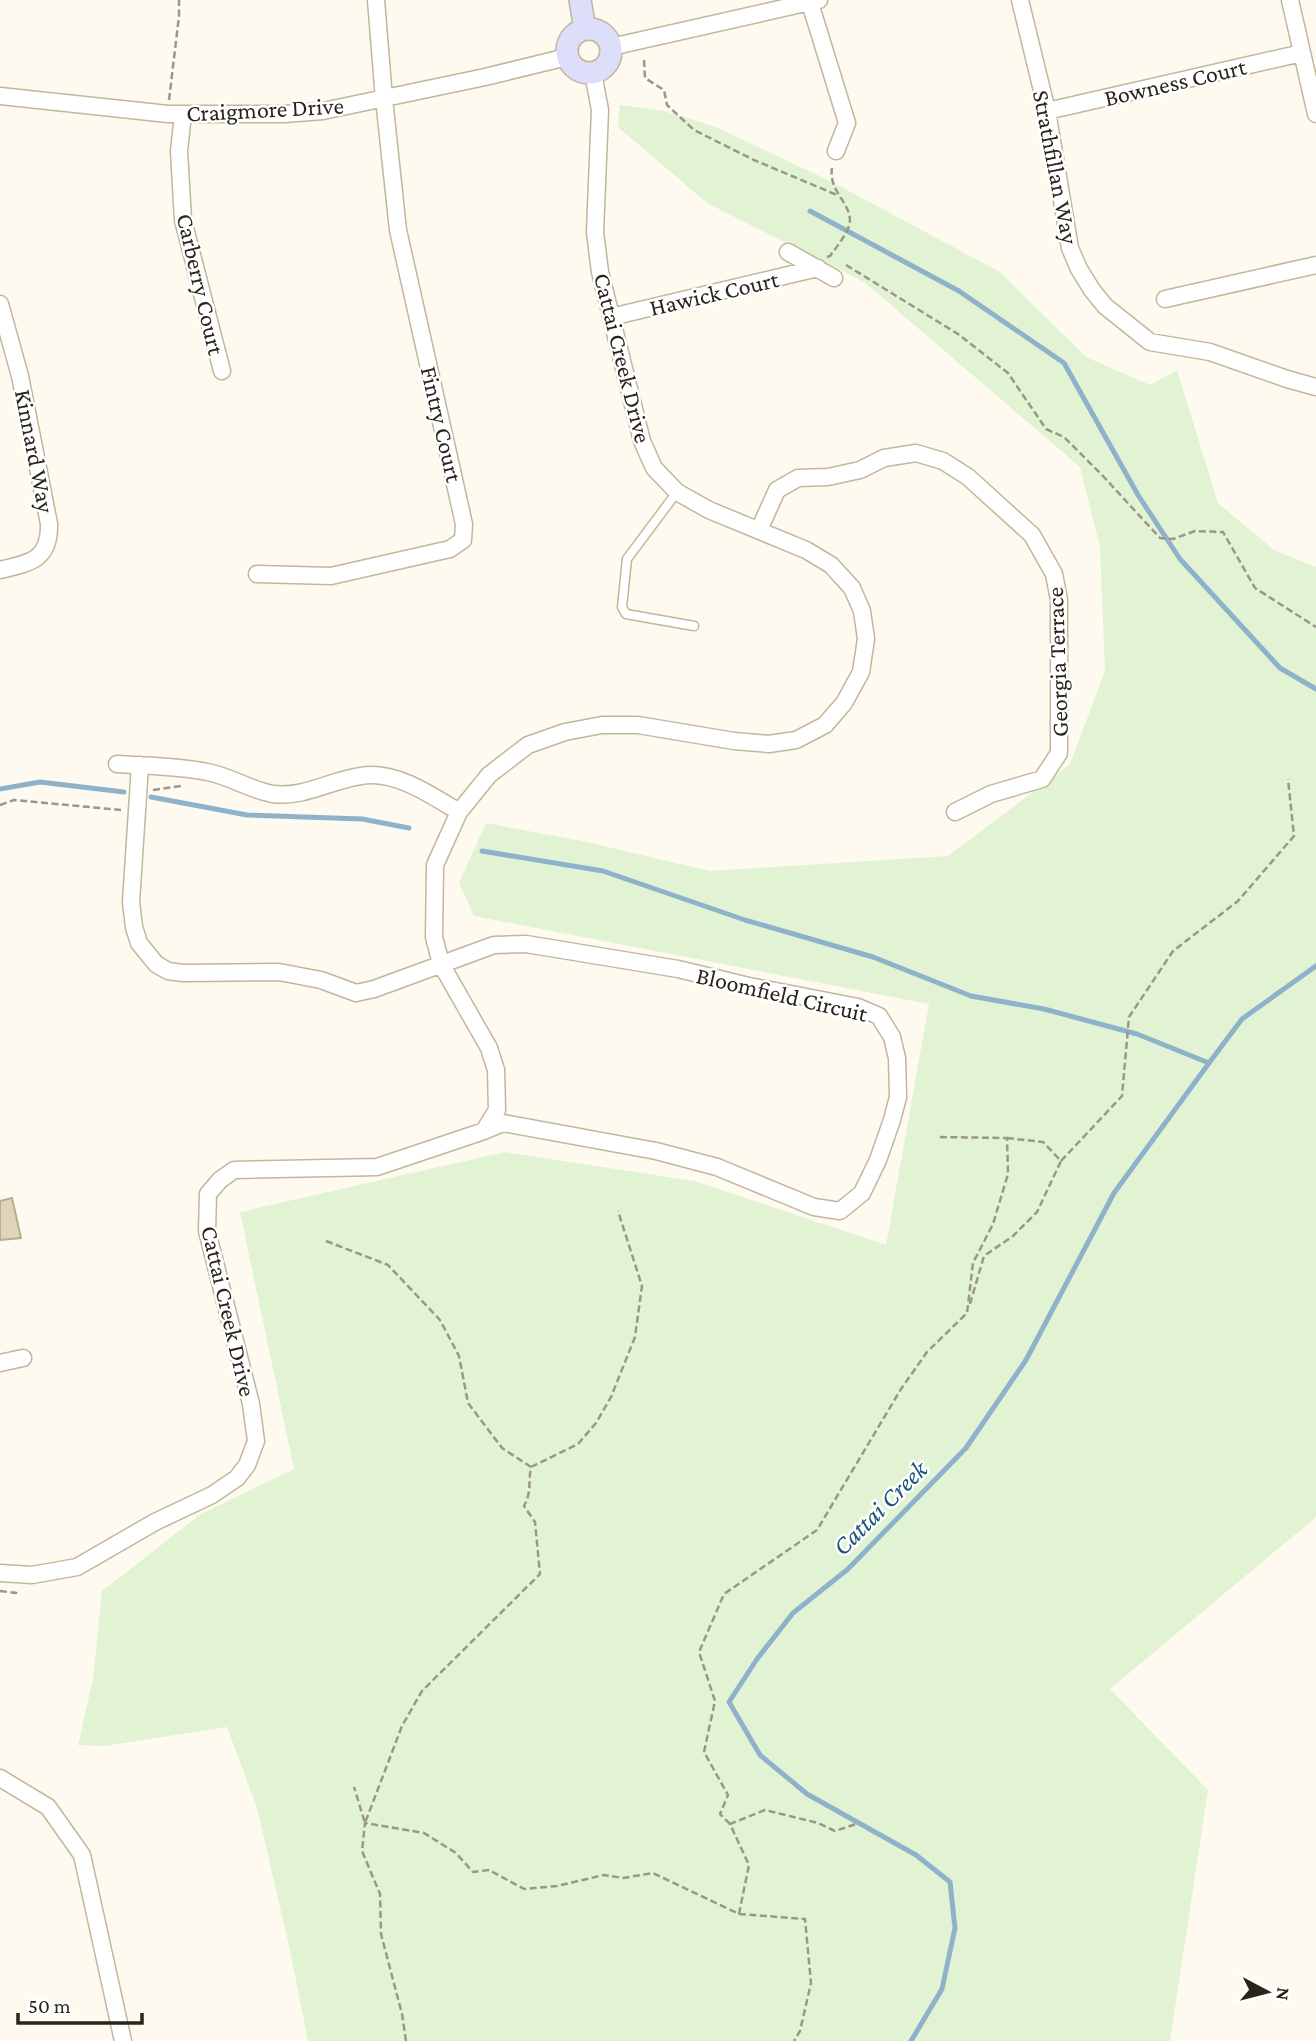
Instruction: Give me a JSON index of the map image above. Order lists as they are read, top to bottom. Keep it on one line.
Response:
{"streets":{"street":["Bowness Court","Craigmore Drive","Strathfillan Way","Carberry Court","Hawick Court","Cattai Creek Drive","Fintry Court","Kinnard Way","Georgia Terrace","Bloomfield Circuit"]},"crossings":[["Bowness Court","Strathfillan Way"],["Craigmore Drive","Carberry Court"],["Craigmore Drive","Cattai Creek Drive"],["Craigmore Drive","Fintry Court"],["Hawick Court","Cattai Creek Drive"],["Cattai Creek Drive","Georgia Terrace"],["Cattai Creek Drive","Bloomfield Circuit"]],"water":["Cattai Creek"],"scale_bar":"50 m","north":"right"}
